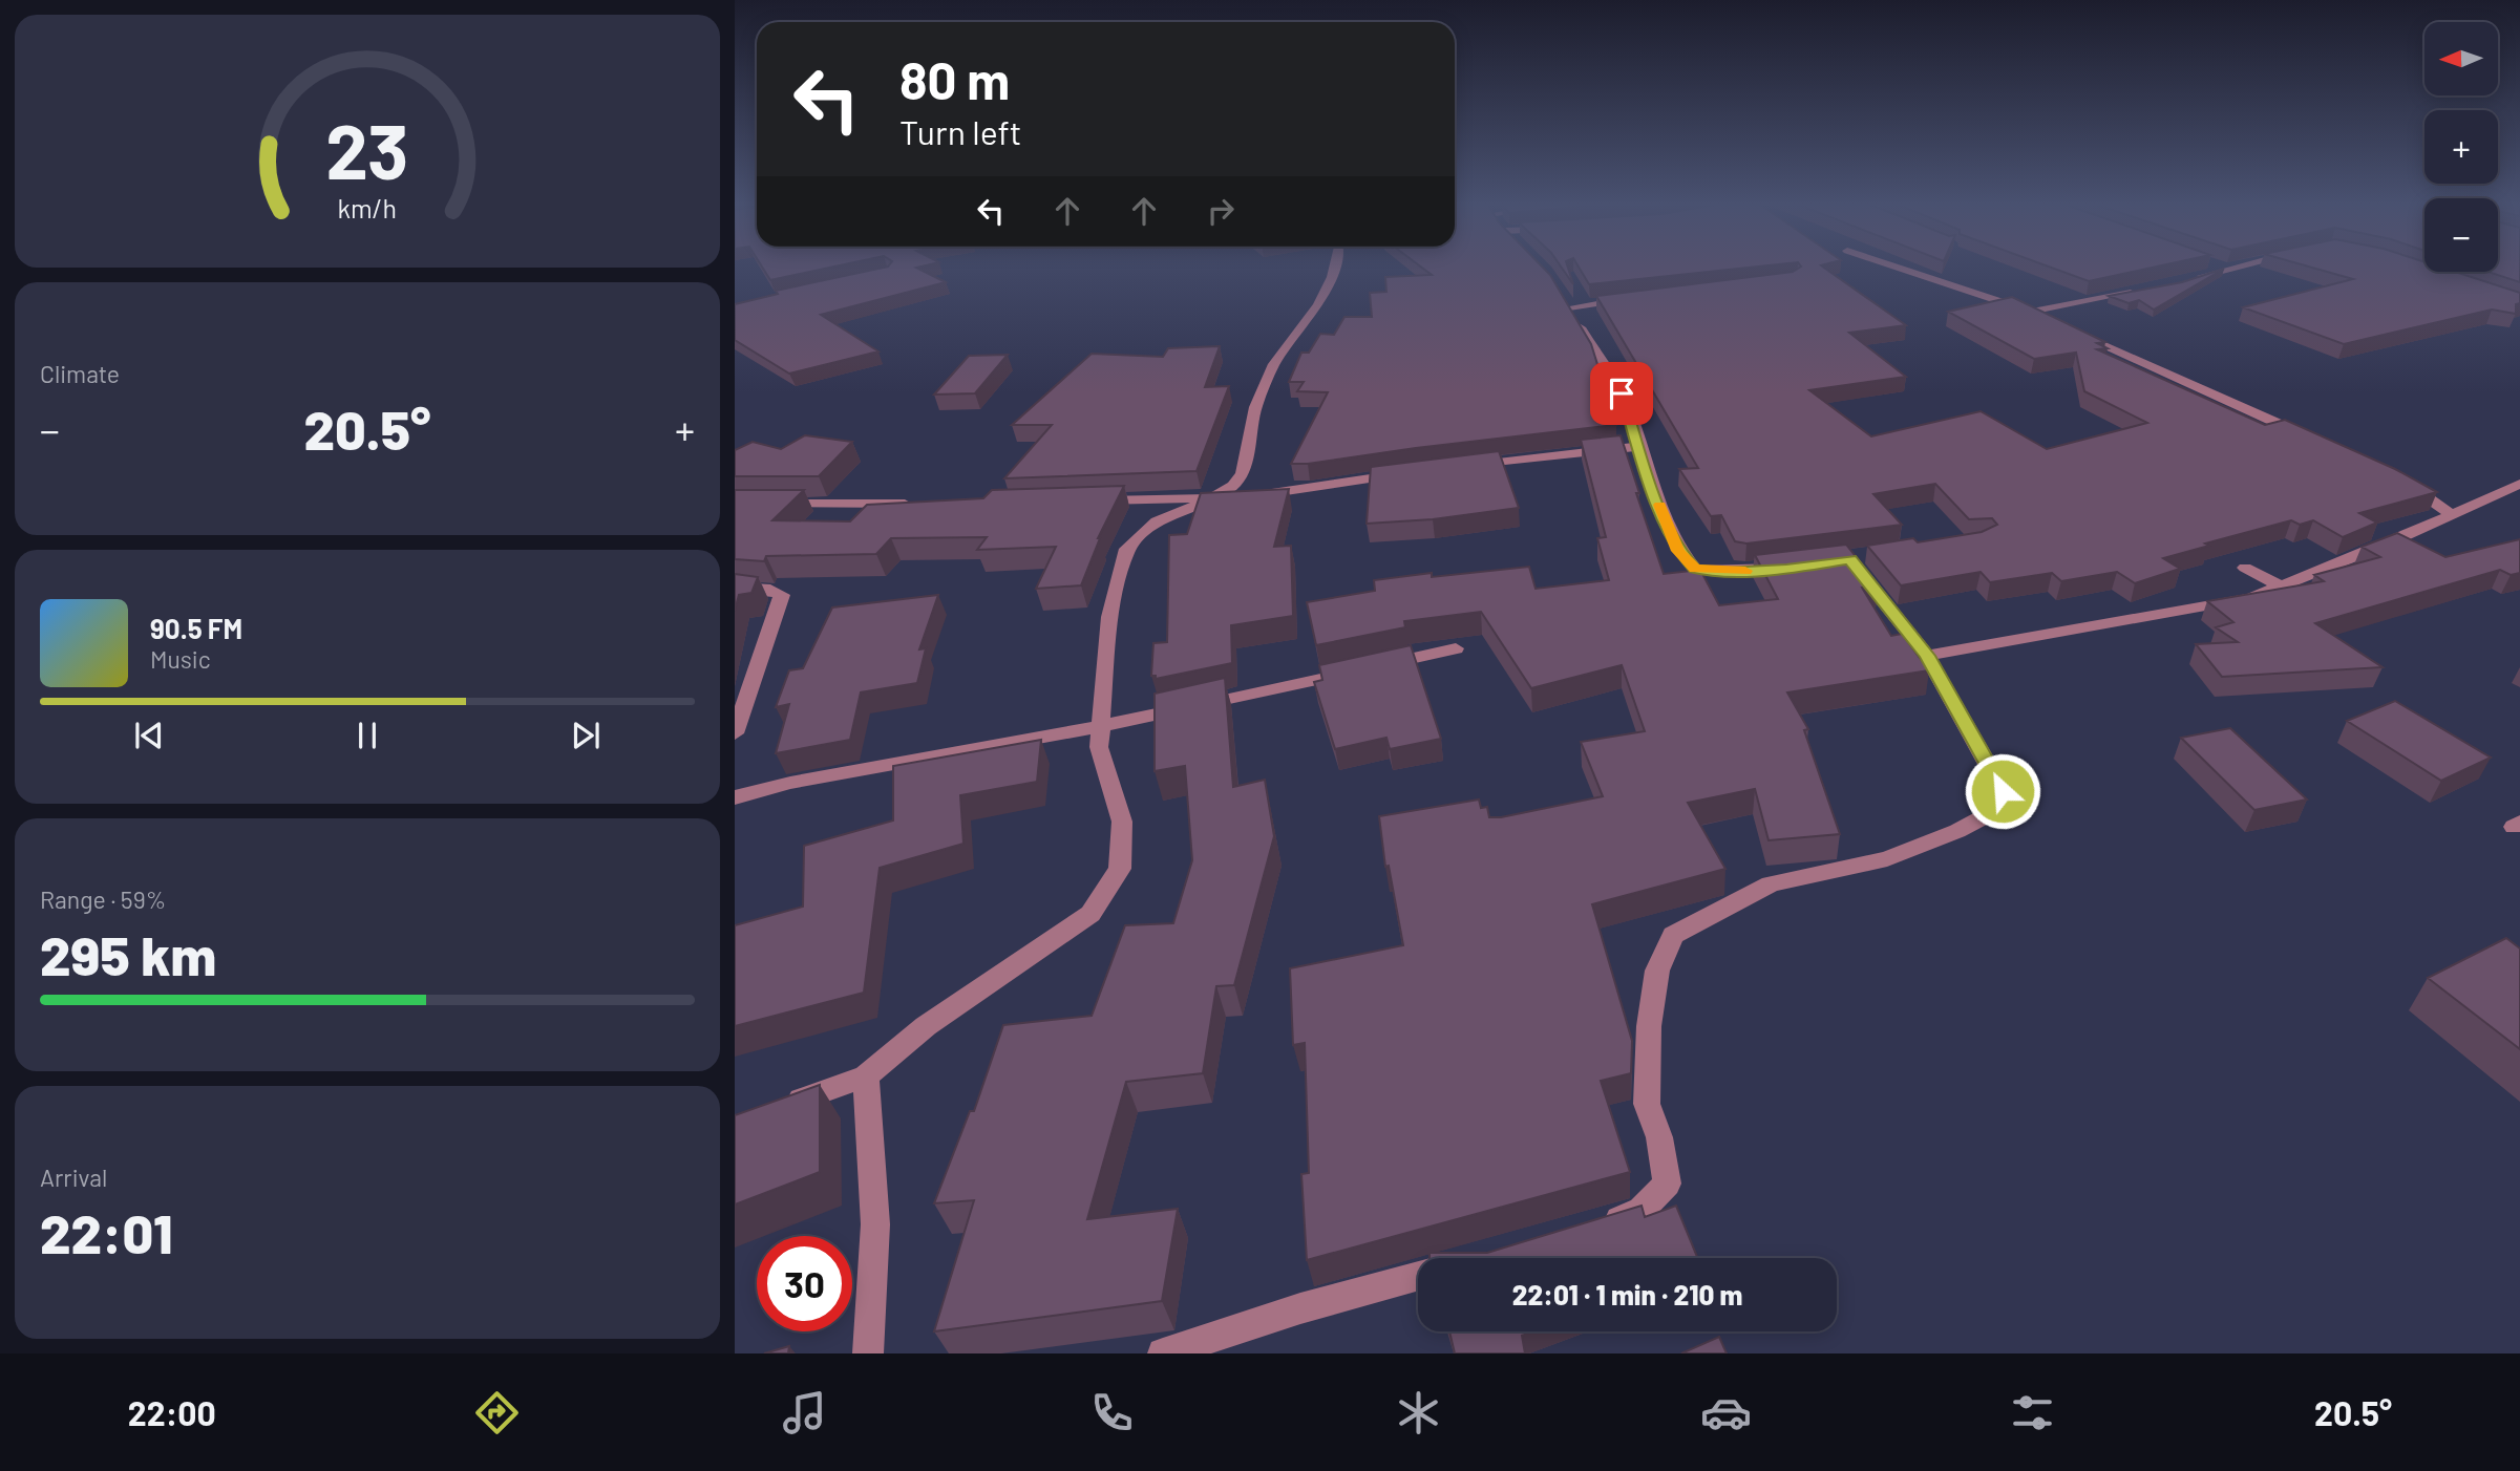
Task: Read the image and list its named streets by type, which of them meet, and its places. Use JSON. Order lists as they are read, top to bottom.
{
  "north": "left",
  "page": {
    "map_buttons": ["+", "−"],
    "turn": ["80 m", "Turn left"],
    "tile": [
      "Climate",
      ["Range · 59%", "295 km"],
      ["Arrival", "22:01"]
    ],
    "heat": ["−", "20.5°", "+"],
    "song": ["90.5 FM", "Music"],
    "limit": "30",
    "trip": "22:01 · 1 min · 210 m",
    "tabs": ["22:00", "20.5°"],
    "gauge": ["23", "km/h"]
  }
}
